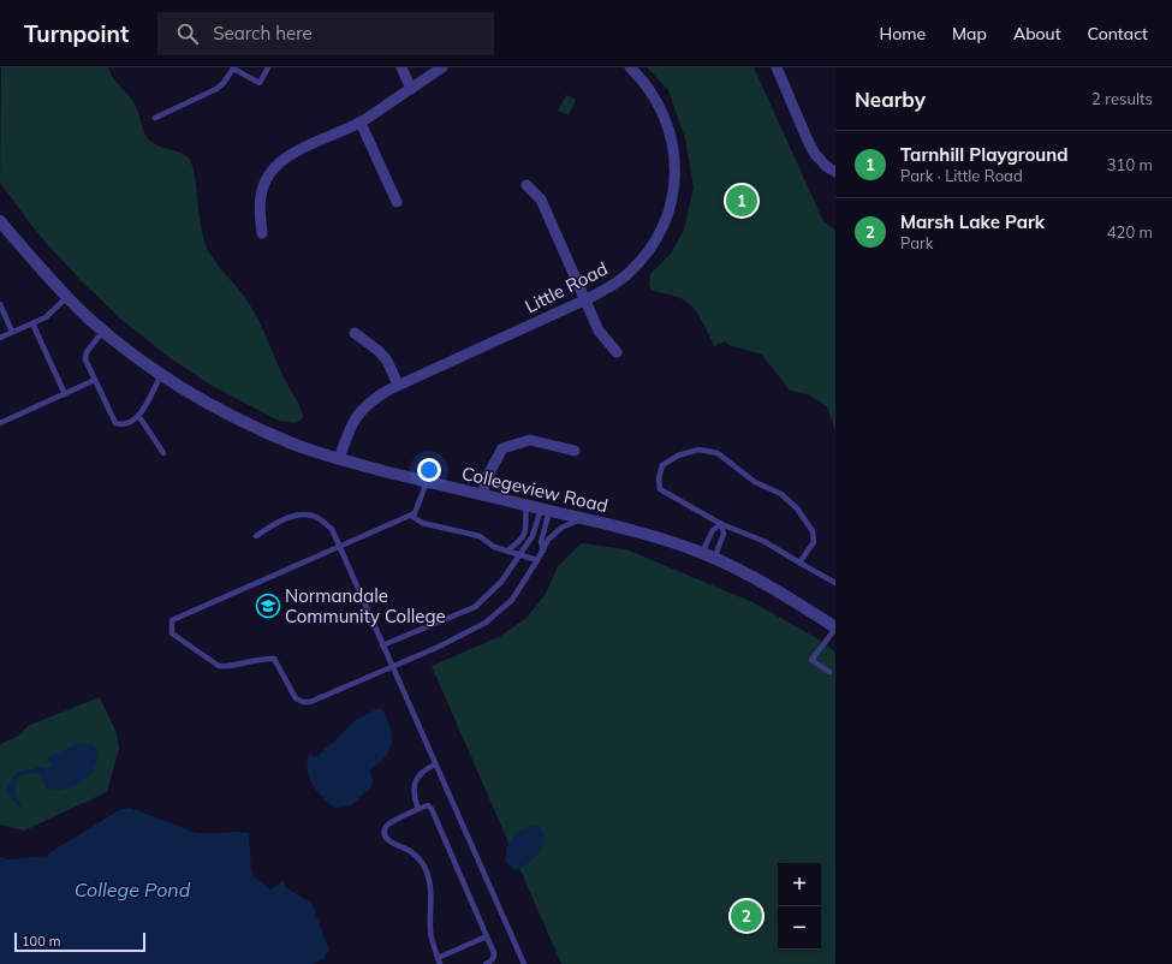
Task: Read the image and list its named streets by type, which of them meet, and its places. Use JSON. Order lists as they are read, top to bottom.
{
  "streets": {
    "street": ["Little Road", "Collegeview Road"]
  },
  "crossings": [
    ["Little Road", "Collegeview Road"]
  ],
  "water": ["College Pond"],
  "places": {
    "school or university": ["Normandale Community College"]
  },
  "scale_bar": "100 m",
  "page": {
    "header": "Turnpoint",
    "search": "Search here",
    "nav": [
      "Home",
      "Map",
      "About",
      "Contact"
    ],
    "heading": ["Nearby", "2 results"],
    "list": [
      {
        "mark": "1",
        "name": "Tarnhill Playground",
        "note": "Park · Little Road",
        "value": "310 m"
      },
      {
        "mark": "2",
        "name": "Marsh Lake Park",
        "note": "Park",
        "value": "420 m"
      }
    ],
    "pins": ["1", "2"],
    "map_buttons": ["+", "−"],
    "scale": "100 m"
  }
}
